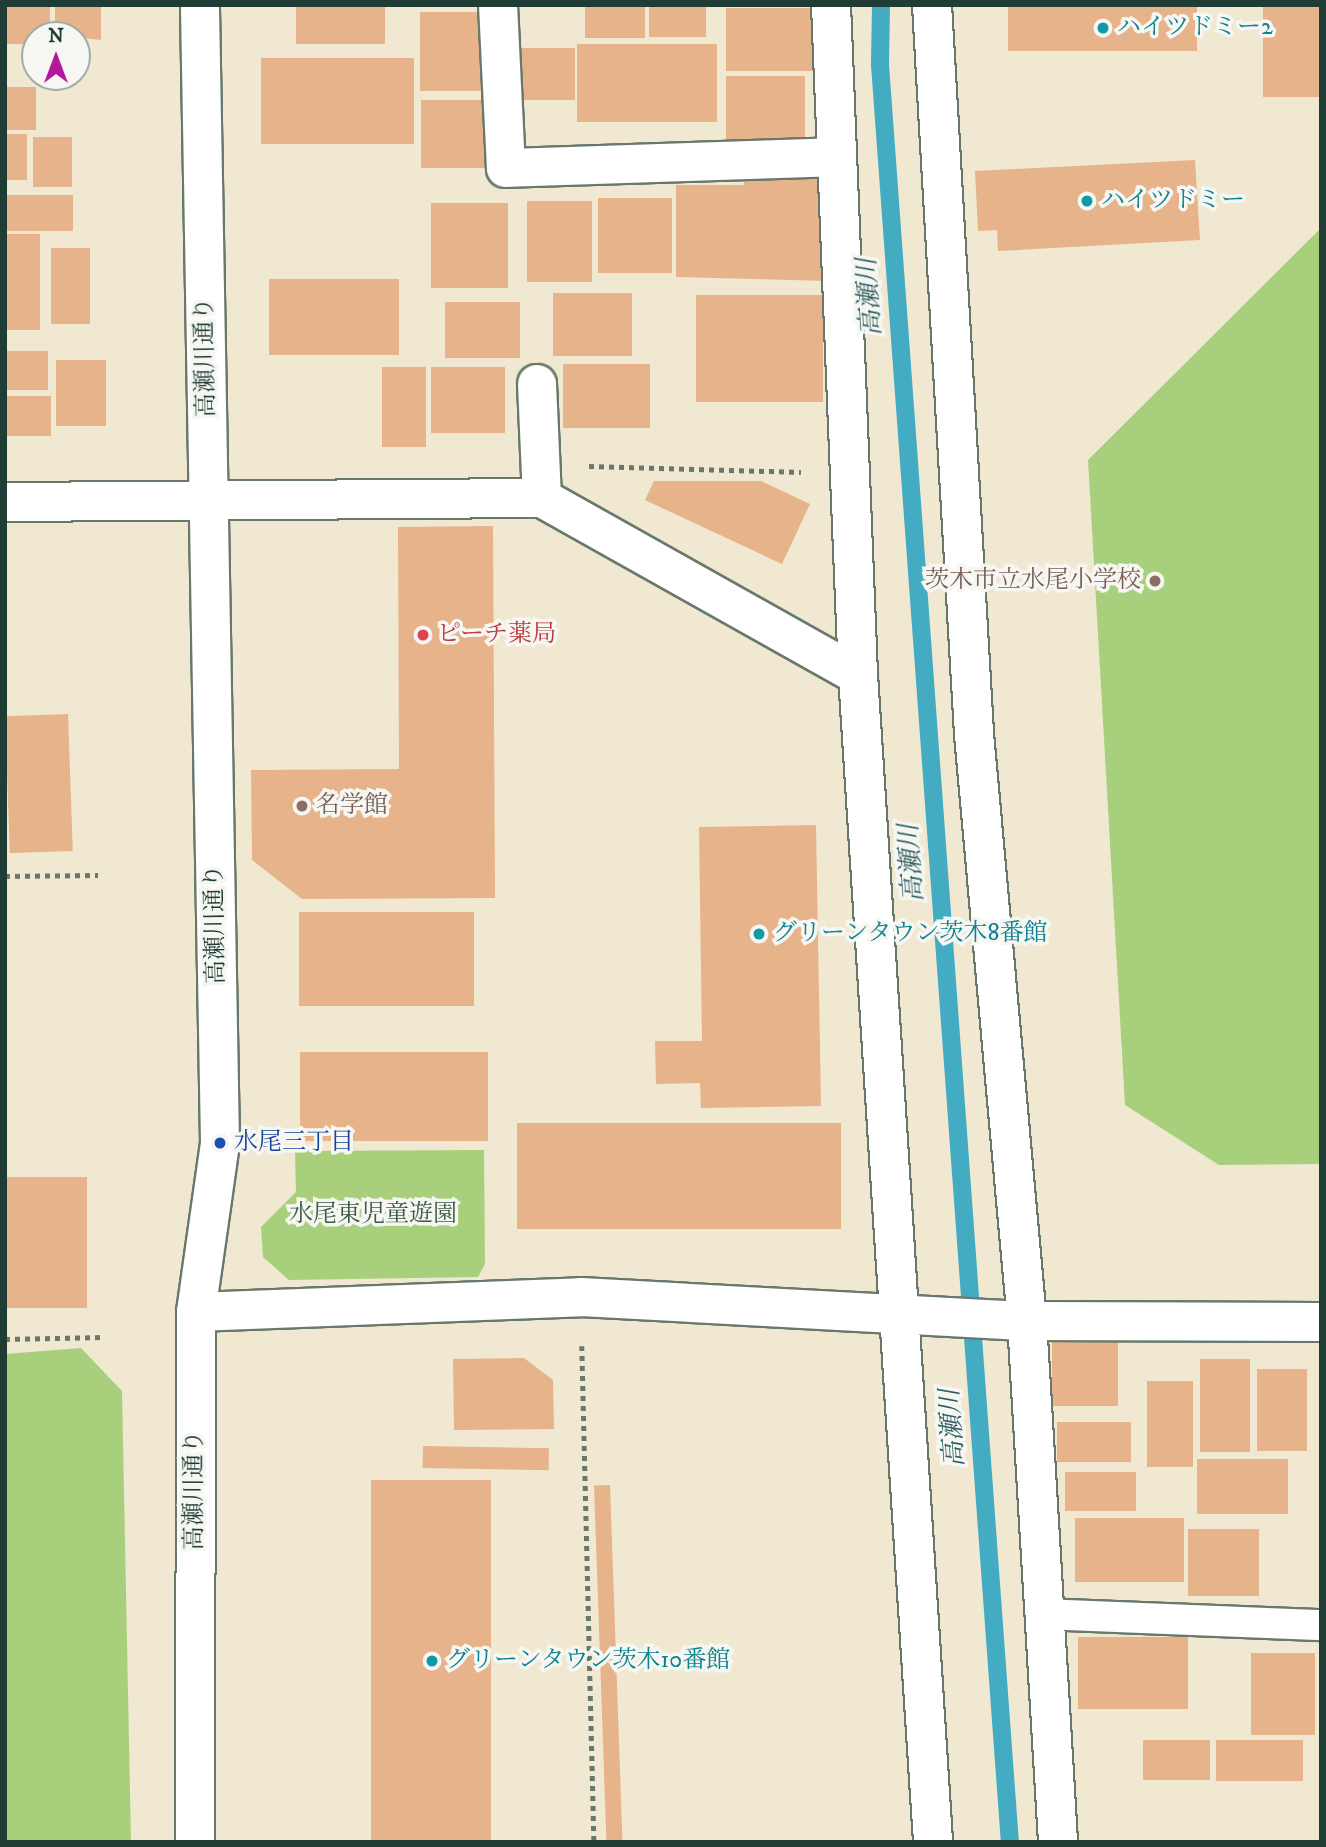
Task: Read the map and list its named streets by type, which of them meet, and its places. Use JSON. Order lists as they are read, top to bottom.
{
  "streets": {
    "street": ["高瀬川通り"]
  },
  "water": ["高瀬川"],
  "parks": ["水尾東児童遊園"],
  "places": [
    "ハイツドミー2",
    "ハイツドミー",
    "茨木市立水尾小学校",
    "ピーチ薬局",
    "名学館",
    "グリーンタウン茨木8番館",
    "水尾三丁目",
    "グリーンタウン茨木10番館"
  ],
  "north": "top"
}
